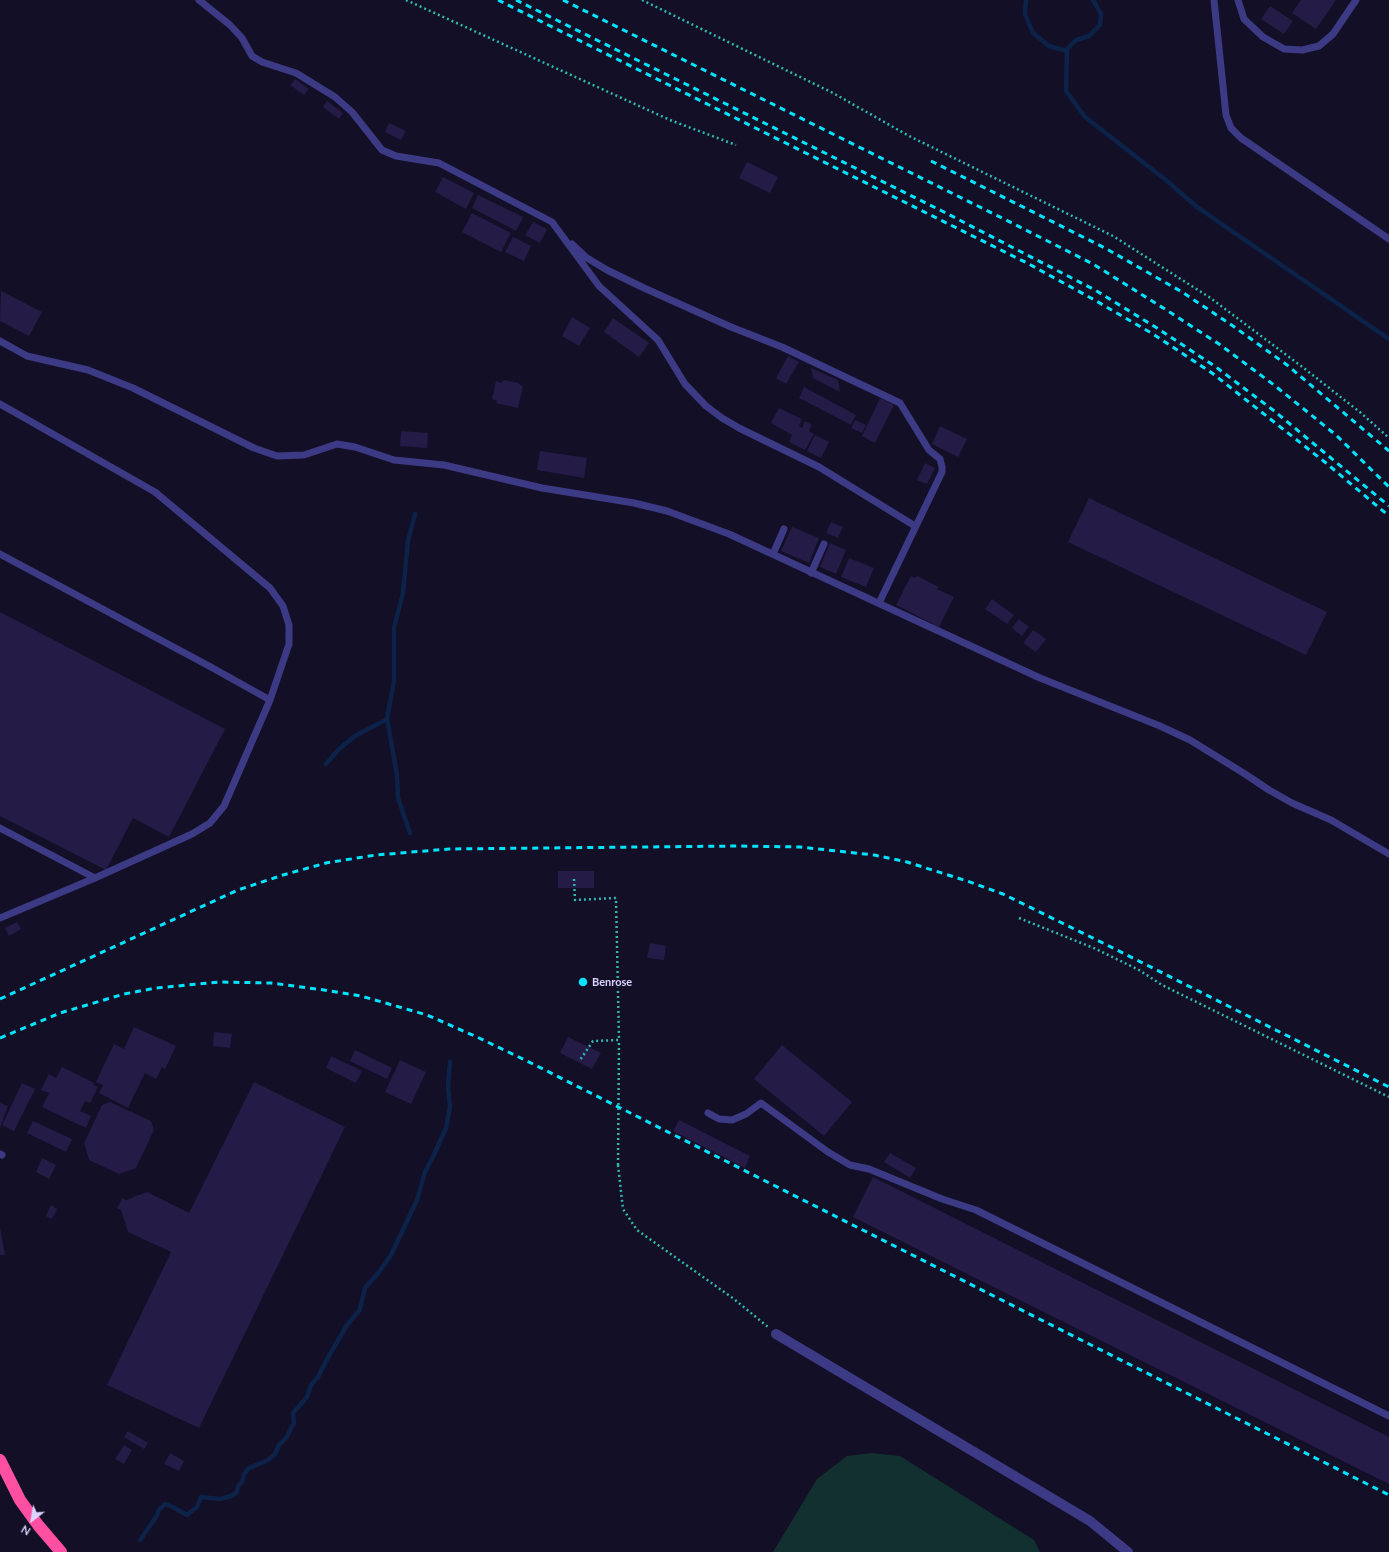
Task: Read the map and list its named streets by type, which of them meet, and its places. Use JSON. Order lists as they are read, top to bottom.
{
  "places": ["Benrose"],
  "north": "bottom left"
}
